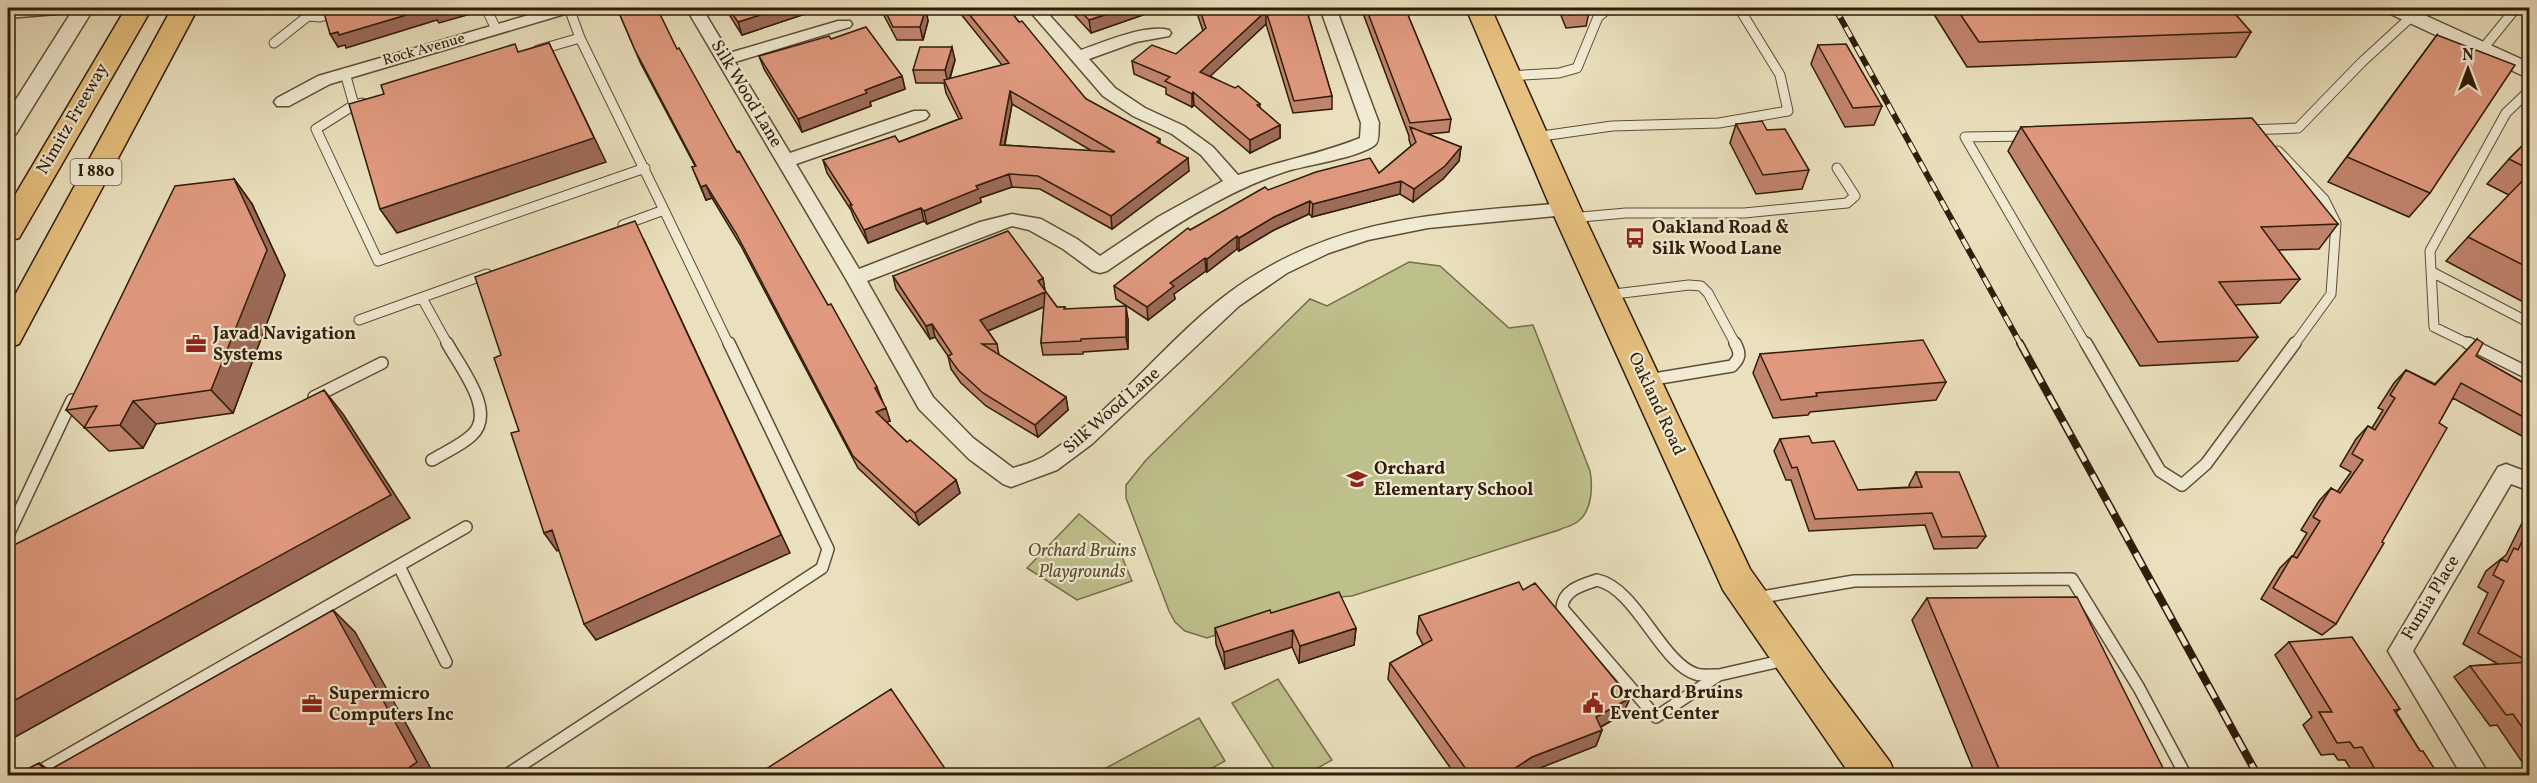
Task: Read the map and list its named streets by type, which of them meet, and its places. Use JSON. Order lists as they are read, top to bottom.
{
  "streets": {
    "main road": ["Nimitz Freeway", "I 880", "Oakland Road"],
    "street": ["Rock Avenue", "Silk Wood Lane", "Fumia Place"]
  },
  "crossings": [
    ["Silk Wood Lane", "Oakland Road"]
  ],
  "parks": ["Orchard Bruins Playgrounds"],
  "places": {
    "bus stop": ["Oakland Road & Silk Wood Lane"],
    "office": ["Javad Navigation Systems", "Supermicro Computers Inc"],
    "school or university": ["Orchard Elementary School"],
    "public building": ["Orchard Bruins Event Center"]
  },
  "north": "top"
}
